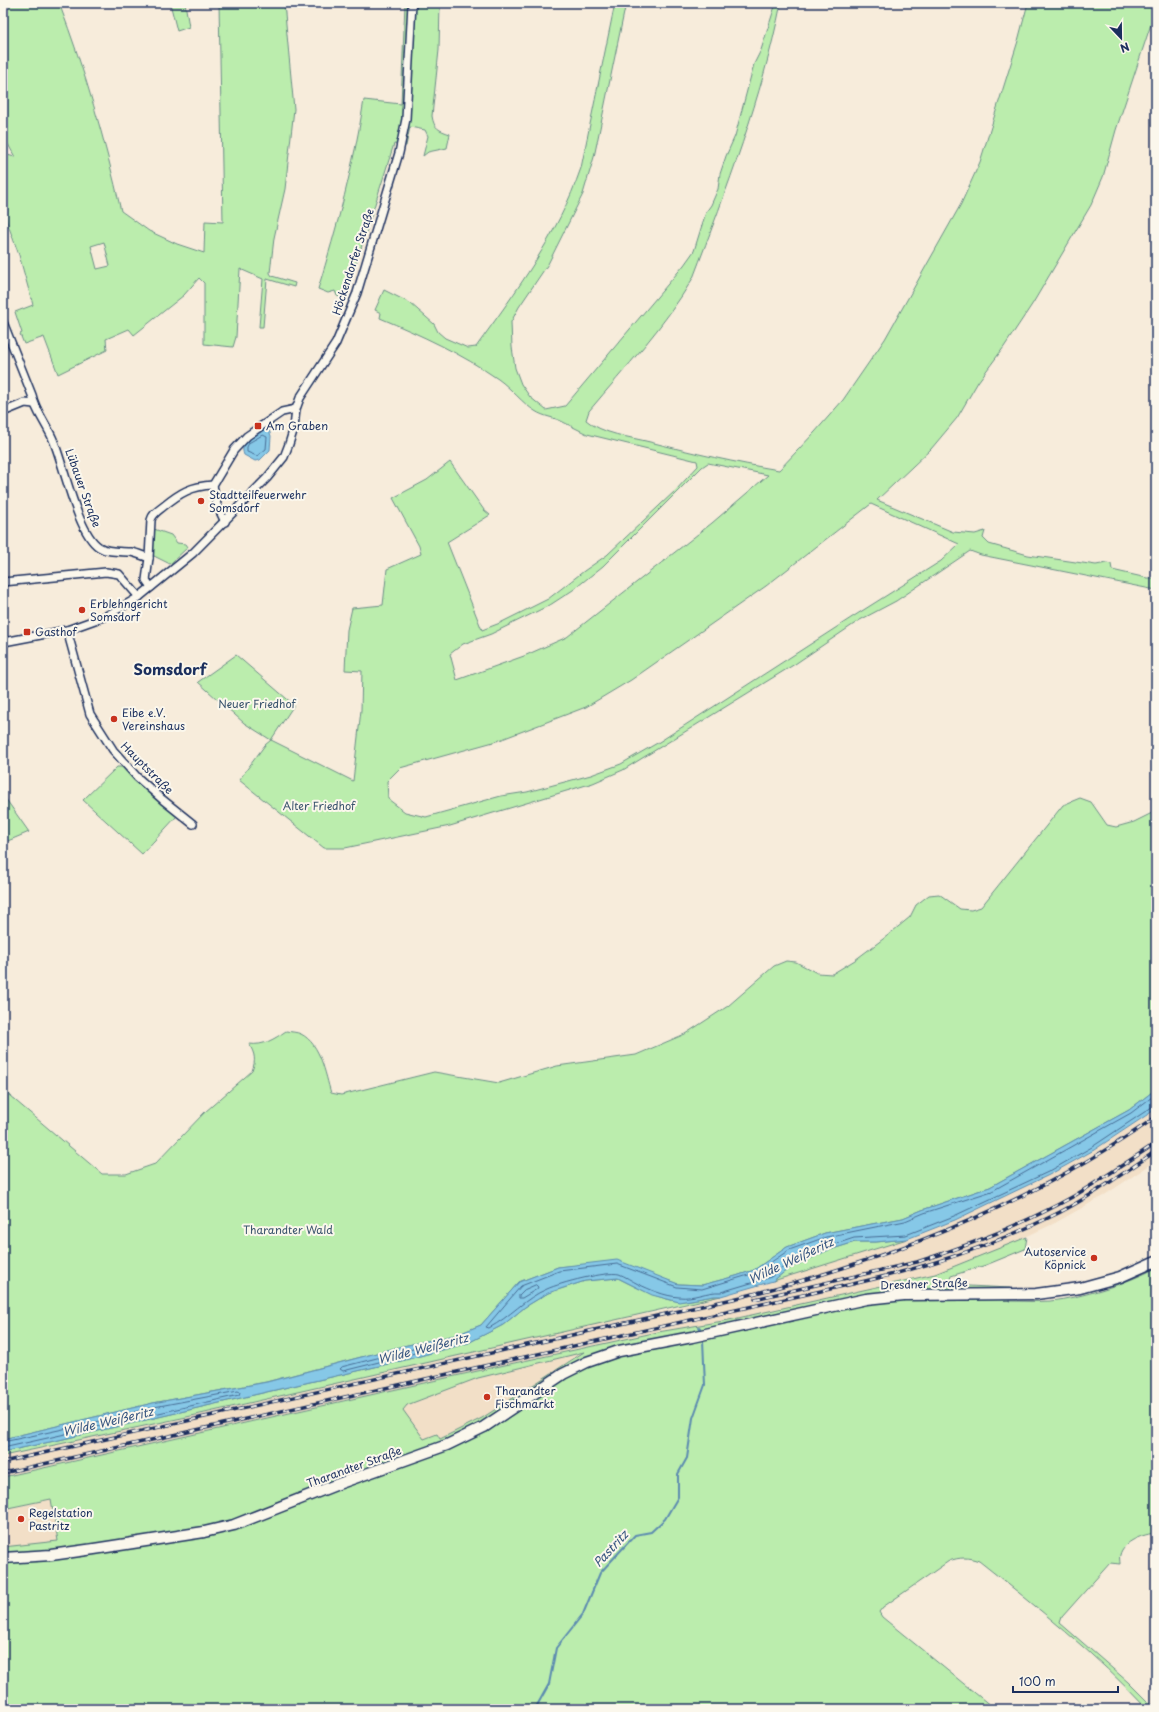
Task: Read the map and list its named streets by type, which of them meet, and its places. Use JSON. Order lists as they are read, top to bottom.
{
  "streets": {
    "main road": ["Dresdner Straße", "Tharandter Straße"],
    "street": ["Höckendorfer Straße", "Lübauer Straße", "Hauptstraße"]
  },
  "crossings": [
    ["Höckendorfer Straße", "Hauptstraße"],
    ["Dresdner Straße", "Tharandter Straße"]
  ],
  "districts": ["Somsdorf"],
  "water": ["Wilde Weißeritz", "Pastritz"],
  "parks": ["Neuer Friedhof", "Alter Friedhof", "Tharandter Wald"],
  "places": {
    "transit": ["Am Graben", "Gasthof"],
    "other": [
      "Stadtteilfeuerwehr Somsdorf",
      "Erblehngericht Somsdorf",
      "Eibe e.V. Vereinshaus",
      "Autoservice Köpnick",
      "Tharandter Fischmarkt",
      "Regelstation Pastritz"
    ]
  },
  "scale_bar": "100 m",
  "north": "bottom"
}
